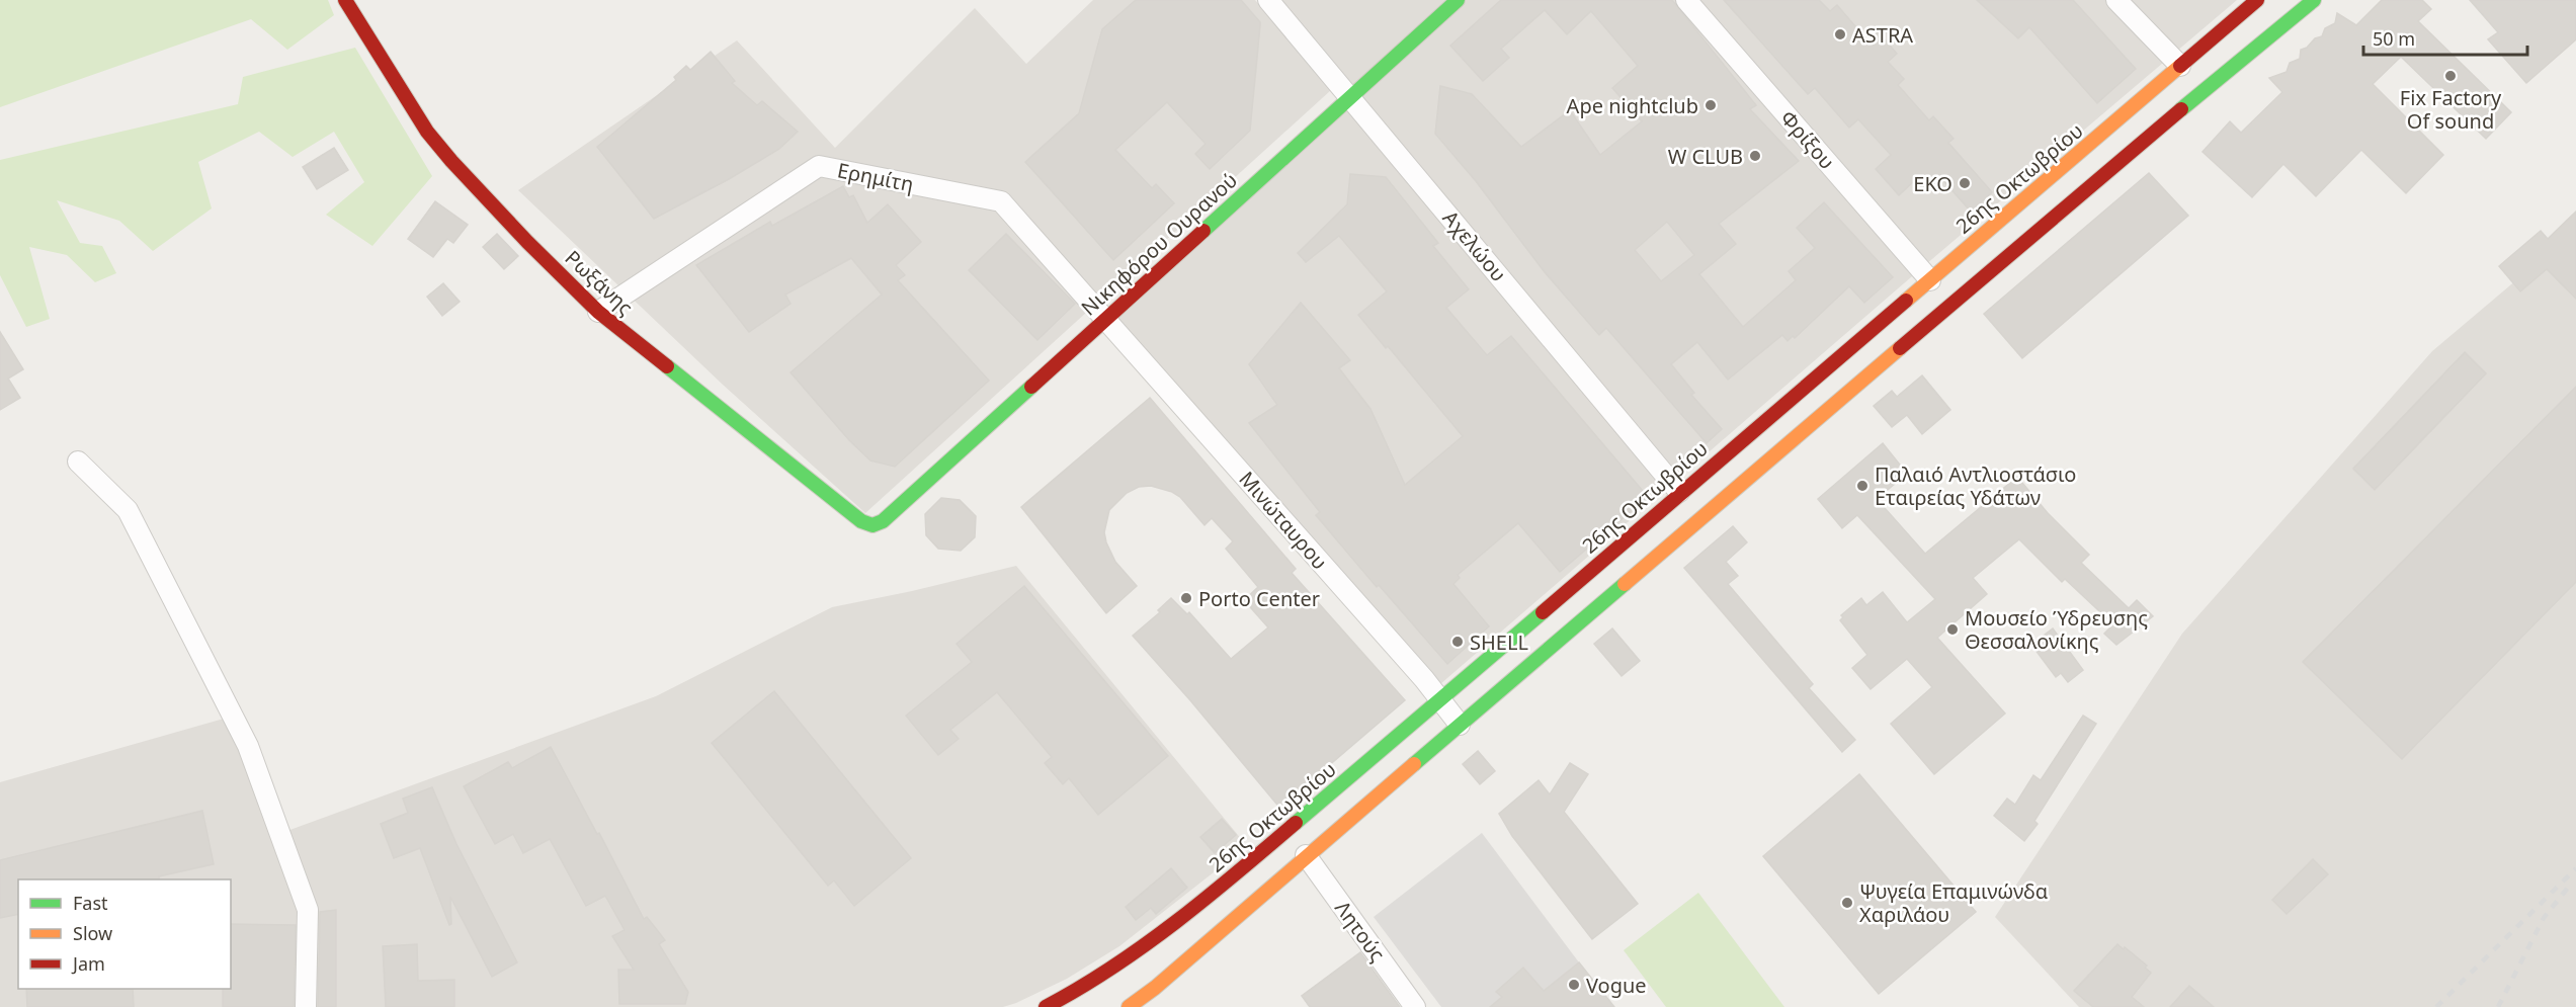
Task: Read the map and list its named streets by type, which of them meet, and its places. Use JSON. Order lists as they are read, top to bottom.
{
  "streets": {
    "main road": ["26ης Οκτωβρίου", "Νικηφόρου Ουρανού", "Ρωξάνης"],
    "street": [
      "Φρίξου",
      "Ερημίτη",
      "Αχελώου",
      "Μινώταυρου",
      "Λητούς"
    ]
  },
  "crossings": [
    ["Φρίξου", "26ης Οκτωβρίου"],
    ["Ερημίτη", "Νικηφόρου Ουρανού"],
    ["Ερημίτη", "Ρωξάνης"],
    ["Ερημίτη", "Μινώταυρου"],
    ["26ης Οκτωβρίου", "Αχελώου"],
    ["26ης Οκτωβρίου", "Μινώταυρου"],
    ["Νικηφόρου Ουρανού", "Αχελώου"],
    ["Νικηφόρου Ουρανού", "Ρωξάνης"],
    ["Νικηφόρου Ουρανού", "Μινώταυρου"]
  ],
  "places": [
    "ASTRA",
    "Fix Factory Of sound",
    "Ape nightclub",
    "W CLUB",
    "EKO",
    "Παλαιό Αντλιοστάσιο Εταιρείας Υδάτων",
    "Porto Center",
    "Μουσείο Ύδρευσης Θεσσαλονίκης",
    "SHELL",
    "Ψυγεία Επαμινώνδα Χαριλάου",
    "Vogue"
  ],
  "legend": ["Fast", "Slow", "Jam"],
  "scale_bar": "50 m"
}
